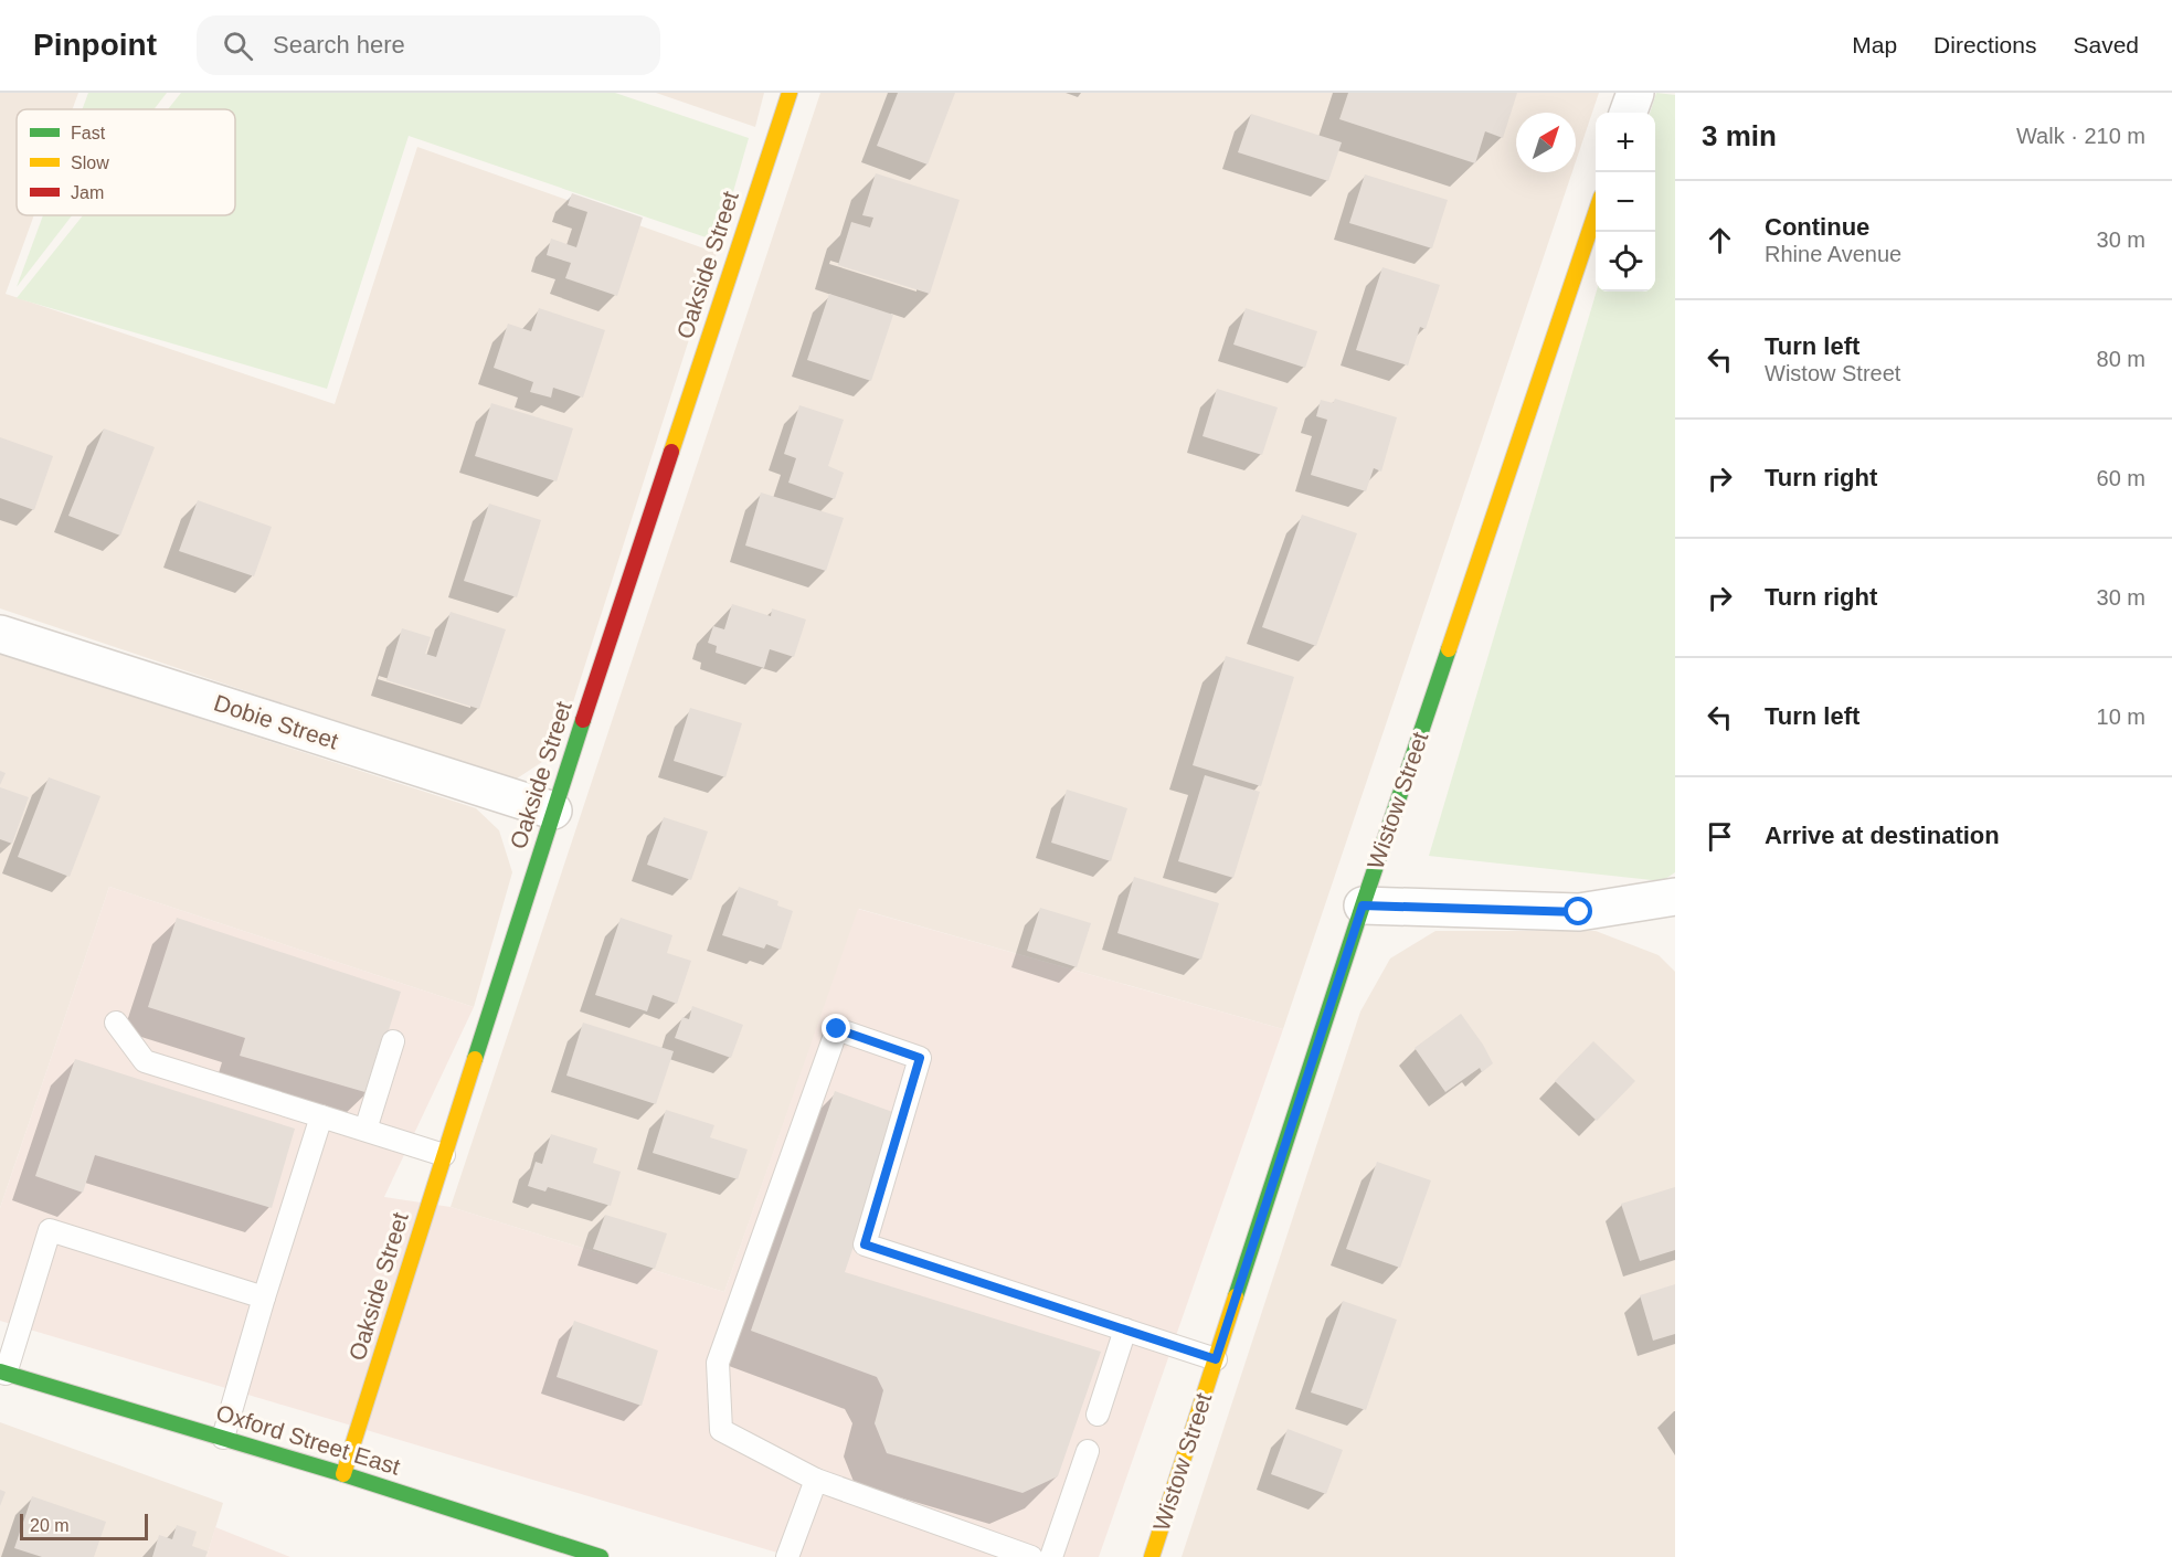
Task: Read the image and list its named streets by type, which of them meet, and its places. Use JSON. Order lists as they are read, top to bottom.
{
  "streets": {
    "street": [
      "Oakside Street",
      "Dobie Street",
      "Wistow Street",
      "Oxford Street East"
    ]
  },
  "crossings": [
    ["Oakside Street", "Dobie Street"],
    ["Oakside Street", "Oxford Street East"]
  ],
  "legend": ["Fast", "Slow", "Jam"],
  "scale_bar": "20 m",
  "north": "top right",
  "page": {
    "header": "Pinpoint",
    "search": "Search here",
    "nav": ["Map", "Directions", "Saved"],
    "heading": ["3 min", "Walk · 210 m"],
    "map_buttons": ["+", "−"],
    "list": [
      ["Continue", "Rhine Avenue", "30 m"],
      ["Turn left", "Wistow Street", "80 m"],
      ["Turn right", "60 m"],
      ["Turn right", "30 m"],
      ["Turn left", "10 m"],
      "Arrive at destination"
    ],
    "scale": "20 m"
  }
}
